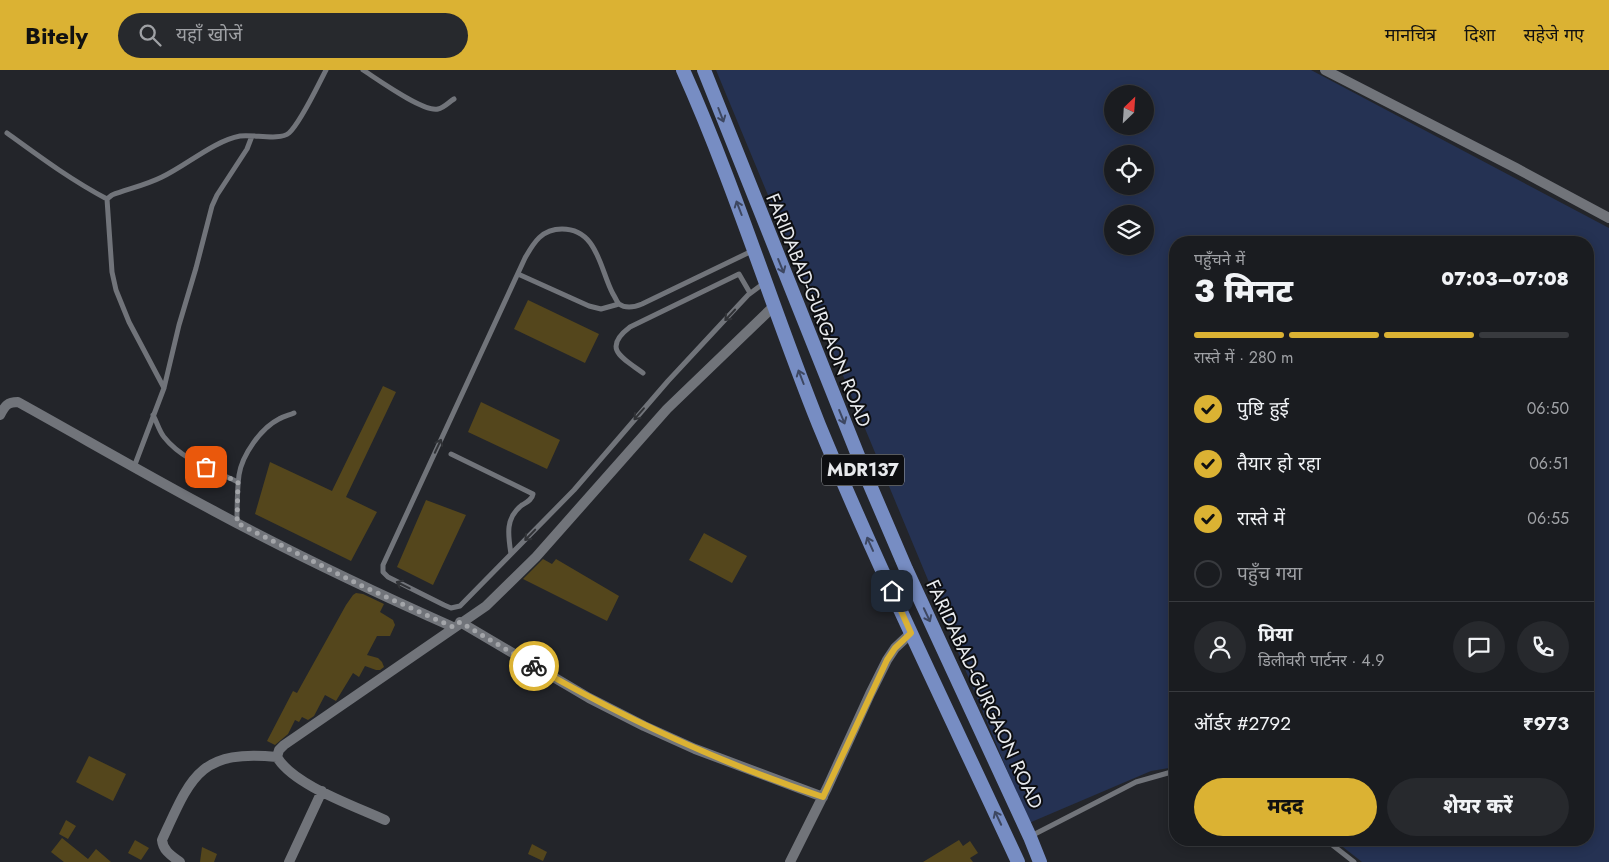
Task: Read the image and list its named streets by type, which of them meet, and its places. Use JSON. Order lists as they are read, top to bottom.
{
  "streets": {
    "main road": ["FARIDABAD-GURGAON ROAD", "MDR137"]
  },
  "north": "top right",
  "page": {
    "header": "Bitely",
    "search": "यहाँ खोजें",
    "nav": ["मानचित्र", "दिशा", "सहेजे गए"],
    "heading": ["3 मिनट", "पहुँचने में", "07:03–07:08"],
    "panel": [
      "प्रिया",
      "डिलीवरी पार्टनर · 4.9",
      "ऑर्डर #2792",
      "₹973"
    ],
    "bar": "रास्ते में · 280 m",
    "list": [
      ["पुष्टि हुई", "06:50"],
      ["तैयार हो रहा", "06:51"],
      ["रास्ते में", "06:55"],
      "पहुँच गया"
    ],
    "buttons": ["मदद", "शेयर करें"]
  }
}
